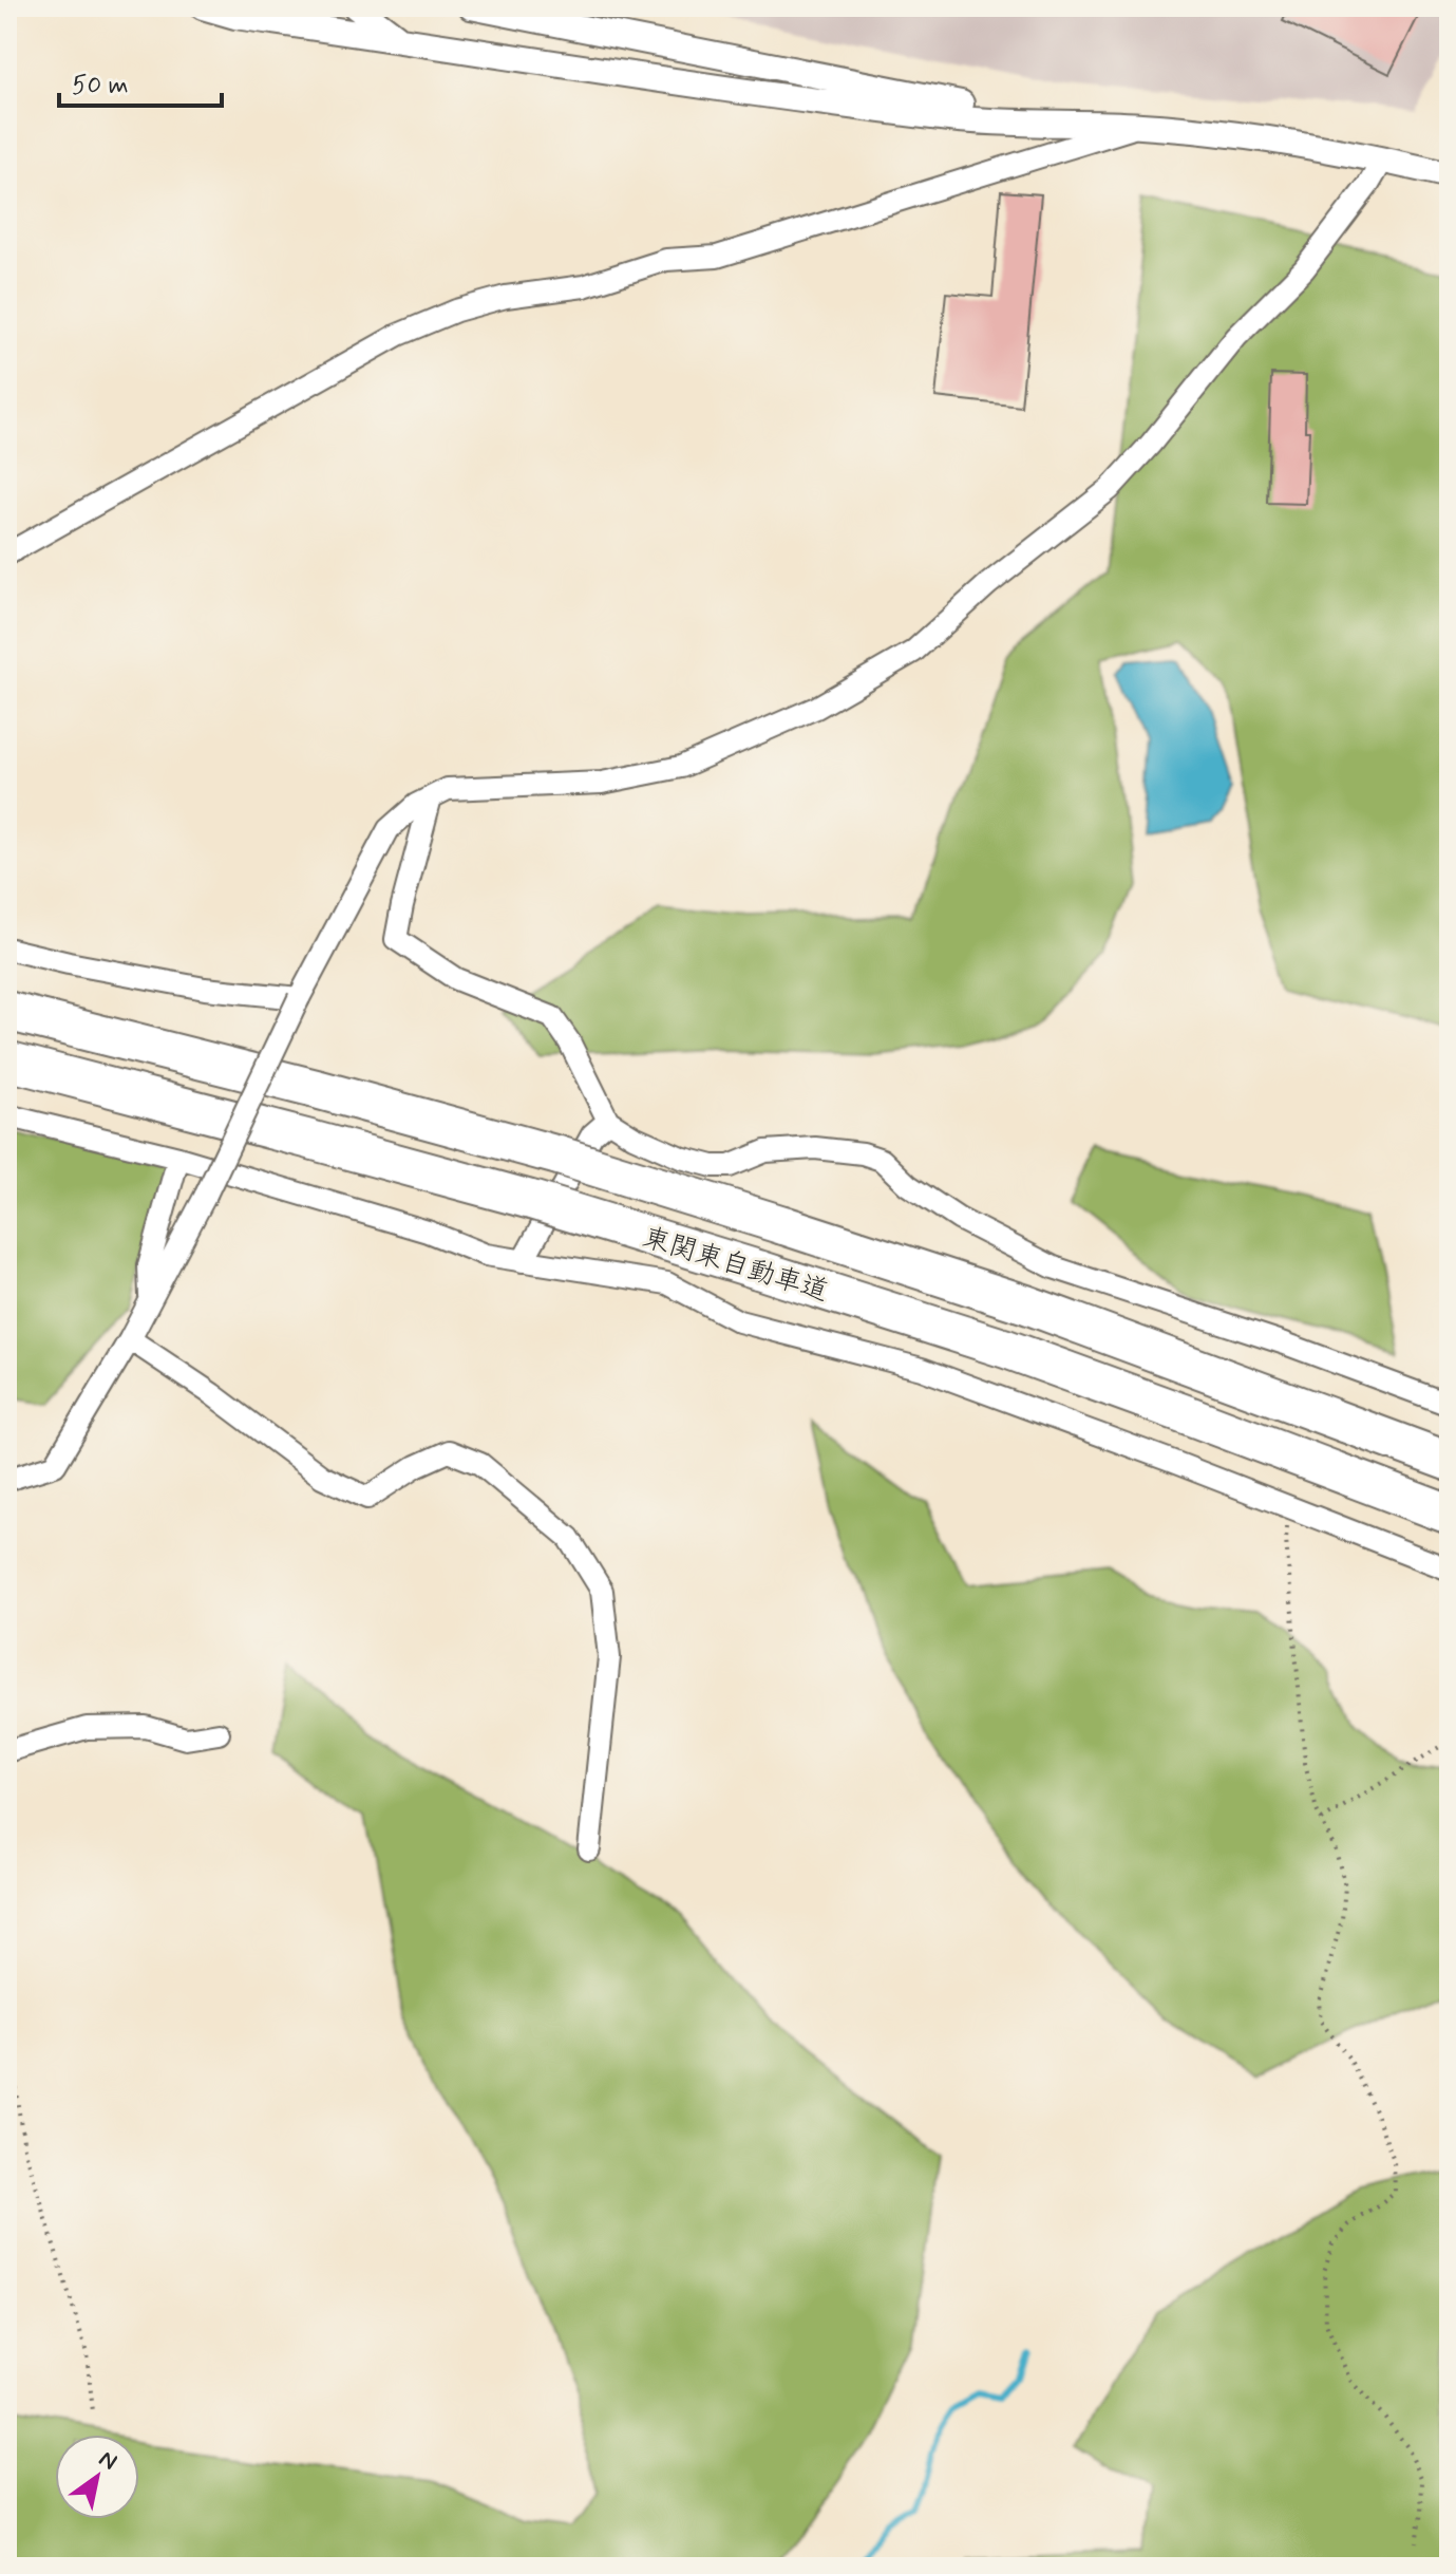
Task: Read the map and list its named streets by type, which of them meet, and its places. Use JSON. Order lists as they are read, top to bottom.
{
  "streets": {
    "highway": ["東関東自動車道"]
  },
  "scale_bar": "50 m",
  "north": "top right"
}
